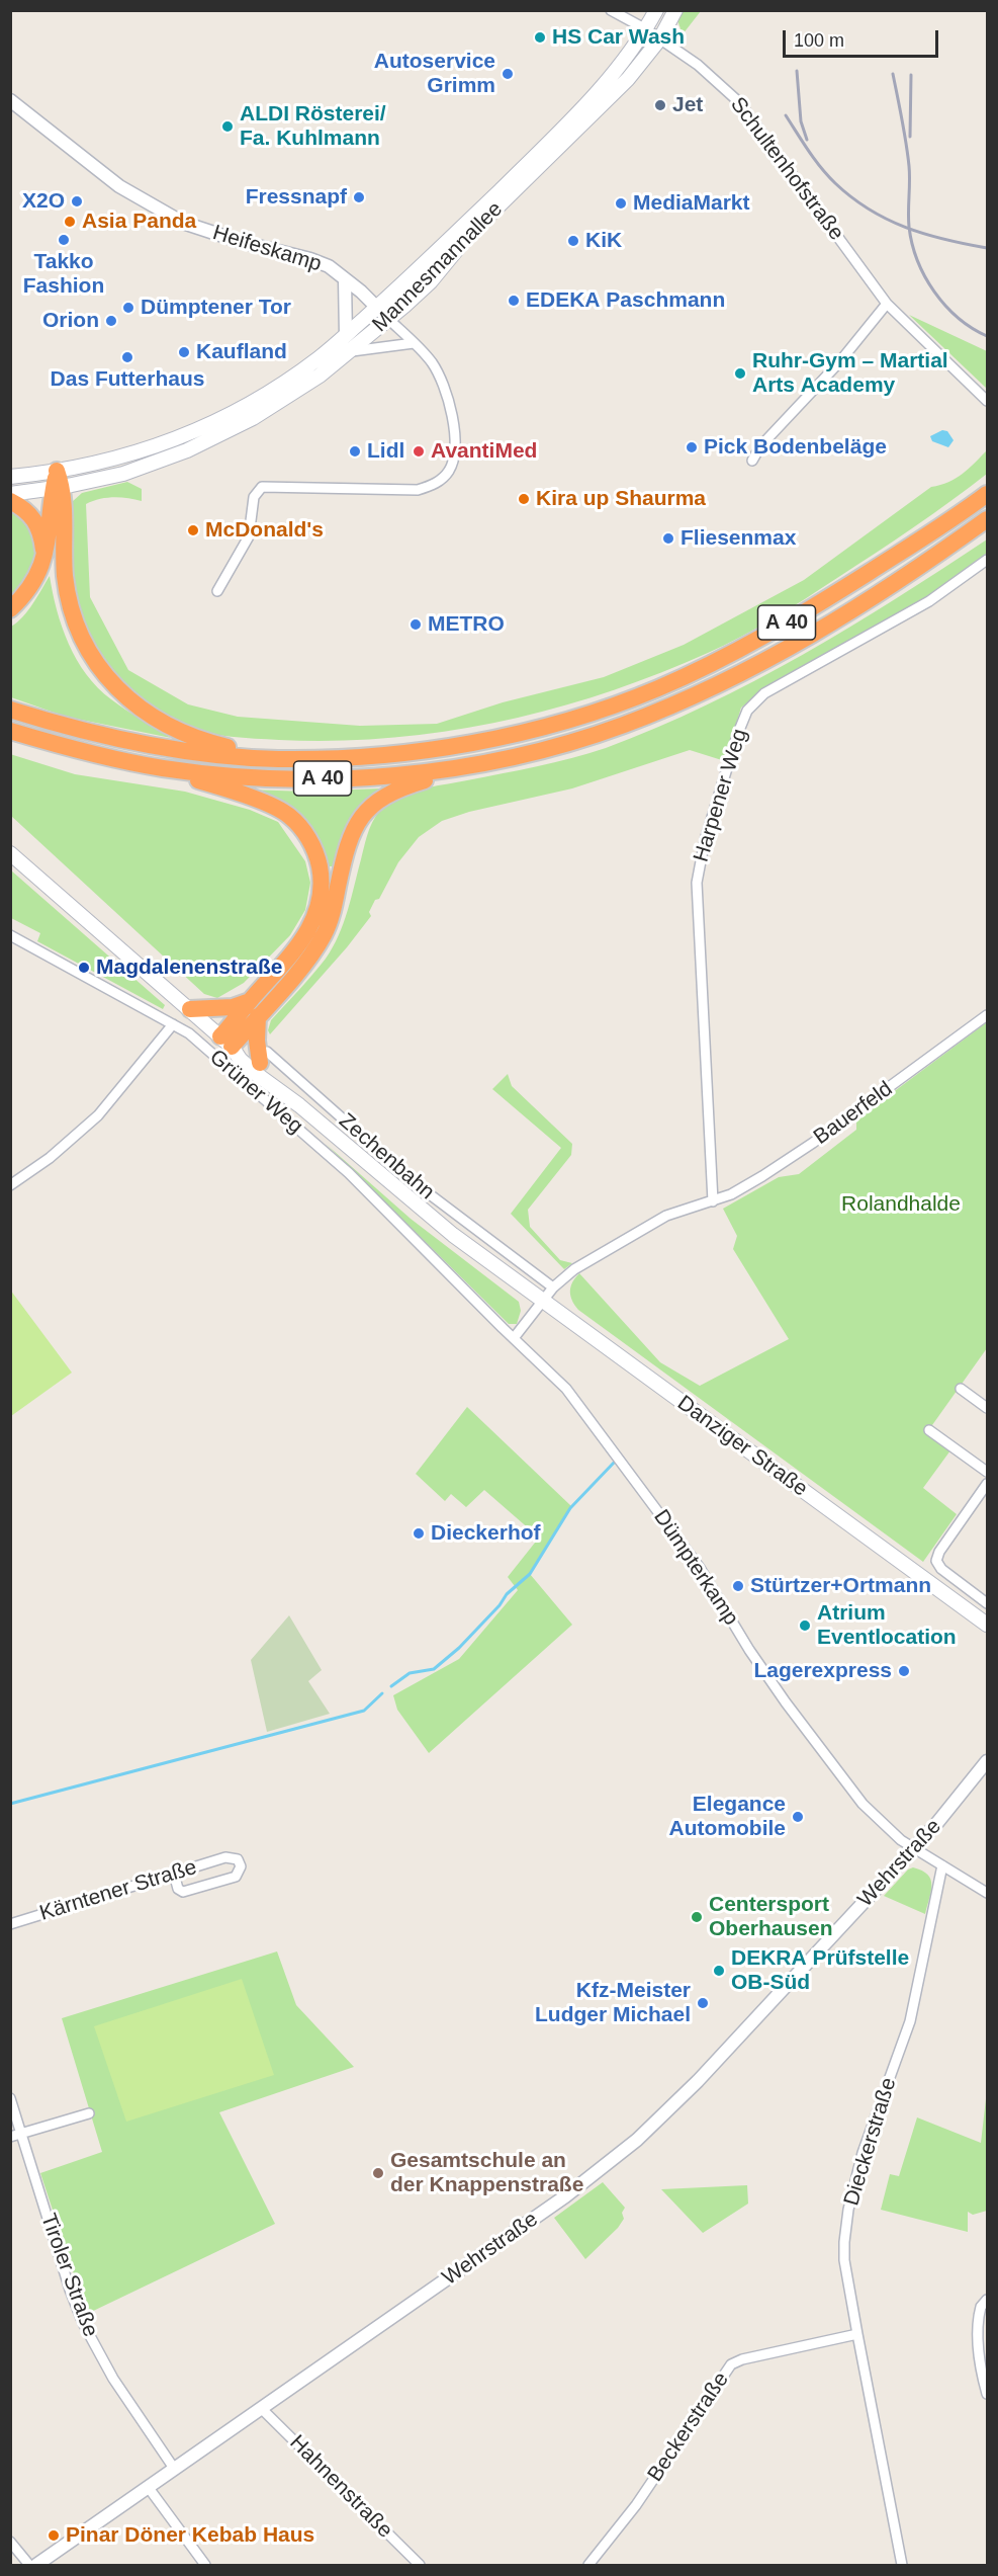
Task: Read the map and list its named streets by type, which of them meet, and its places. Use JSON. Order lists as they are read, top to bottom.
{
  "streets": {
    "highway": ["A 40"],
    "main road": ["Mannesmannallee", "Zechenbahn", "Danziger Straße"],
    "street": [
      "Schultenhofstraße",
      "Heifeskamp",
      "Harpener Weg",
      "Grüner Weg",
      "Bauerfeld",
      "Dümpterkamp",
      "Wehrstraße",
      "Kärntener Straße",
      "Dieckerstraße",
      "Tiroler Straße",
      "Beckerstraße",
      "Hahnenstraße"
    ]
  },
  "crossings": [
    ["Schultenhofstraße", "Mannesmannallee"],
    ["Heifeskamp", "Mannesmannallee"],
    ["Harpener Weg", "Bauerfeld"],
    ["Grüner Weg", "Dümpterkamp"],
    ["Bauerfeld", "Zechenbahn"],
    ["Bauerfeld", "Danziger Straße"],
    ["Bauerfeld", "Dümpterkamp"],
    ["Zechenbahn", "Danziger Straße"],
    ["Dümpterkamp", "Wehrstraße"],
    ["Dümpterkamp", "Dieckerstraße"],
    ["Wehrstraße", "Tiroler Straße"],
    ["Wehrstraße", "Hahnenstraße"],
    ["Dieckerstraße", "Beckerstraße"]
  ],
  "parks": ["Rolandhalde"],
  "places": [
    "HS Car Wash",
    "Autoservice Grimm",
    "Jet",
    "ALDI Rösterei/ Fa. Kuhlmann",
    "Fressnapf",
    "X2O",
    "MediaMarkt",
    "Asia Panda",
    "Takko Fashion",
    "KiK",
    "EDEKA Paschmann",
    "Dümptener Tor",
    "Orion",
    "Kaufland",
    "Das Futterhaus",
    "Ruhr-Gym – Martial Arts Academy",
    "Pick Bodenbeläge",
    "Lidl",
    "AvantiMed",
    "Kira up Shaurma",
    "McDonald's",
    "Fliesenmax",
    "METRO",
    "Magdalenenstraße",
    "Dieckerhof",
    "Stürtzer+Ortmann",
    "Atrium Eventlocation",
    "Lagerexpress",
    "Elegance Automobile",
    "Centersport Oberhausen",
    "DEKRA Prüfstelle OB-Süd",
    "Kfz-Meister Ludger Michael",
    "Gesamtschule an der Knappenstraße",
    "Pinar Döner Kebab Haus"
  ],
  "scale_bar": "100 m"
}
